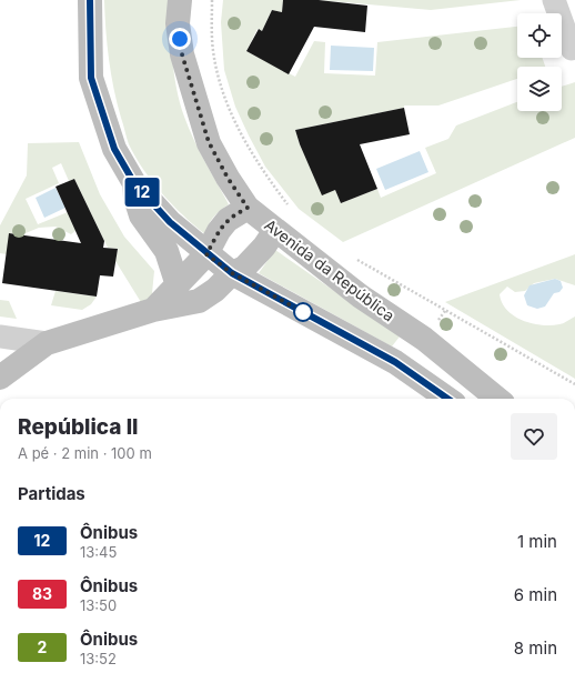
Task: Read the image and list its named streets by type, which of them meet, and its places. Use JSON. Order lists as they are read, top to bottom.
{
  "streets": {
    "main road": ["Avenida da República"]
  },
  "lines": ["bus line 12"],
  "page": {
    "on_map": "12",
    "heading": [
      ["República II", "A pé · 2 min · 100 m"],
      "Partidas"
    ],
    "list": [
      {
        "mark": "12",
        "name": "Ônibus",
        "note": "13:45",
        "value": "1 min"
      },
      {
        "mark": "83",
        "name": "Ônibus",
        "note": "13:50",
        "value": "6 min"
      },
      {
        "mark": "2",
        "name": "Ônibus",
        "note": "13:52",
        "value": "8 min"
      }
    ]
  }
}
